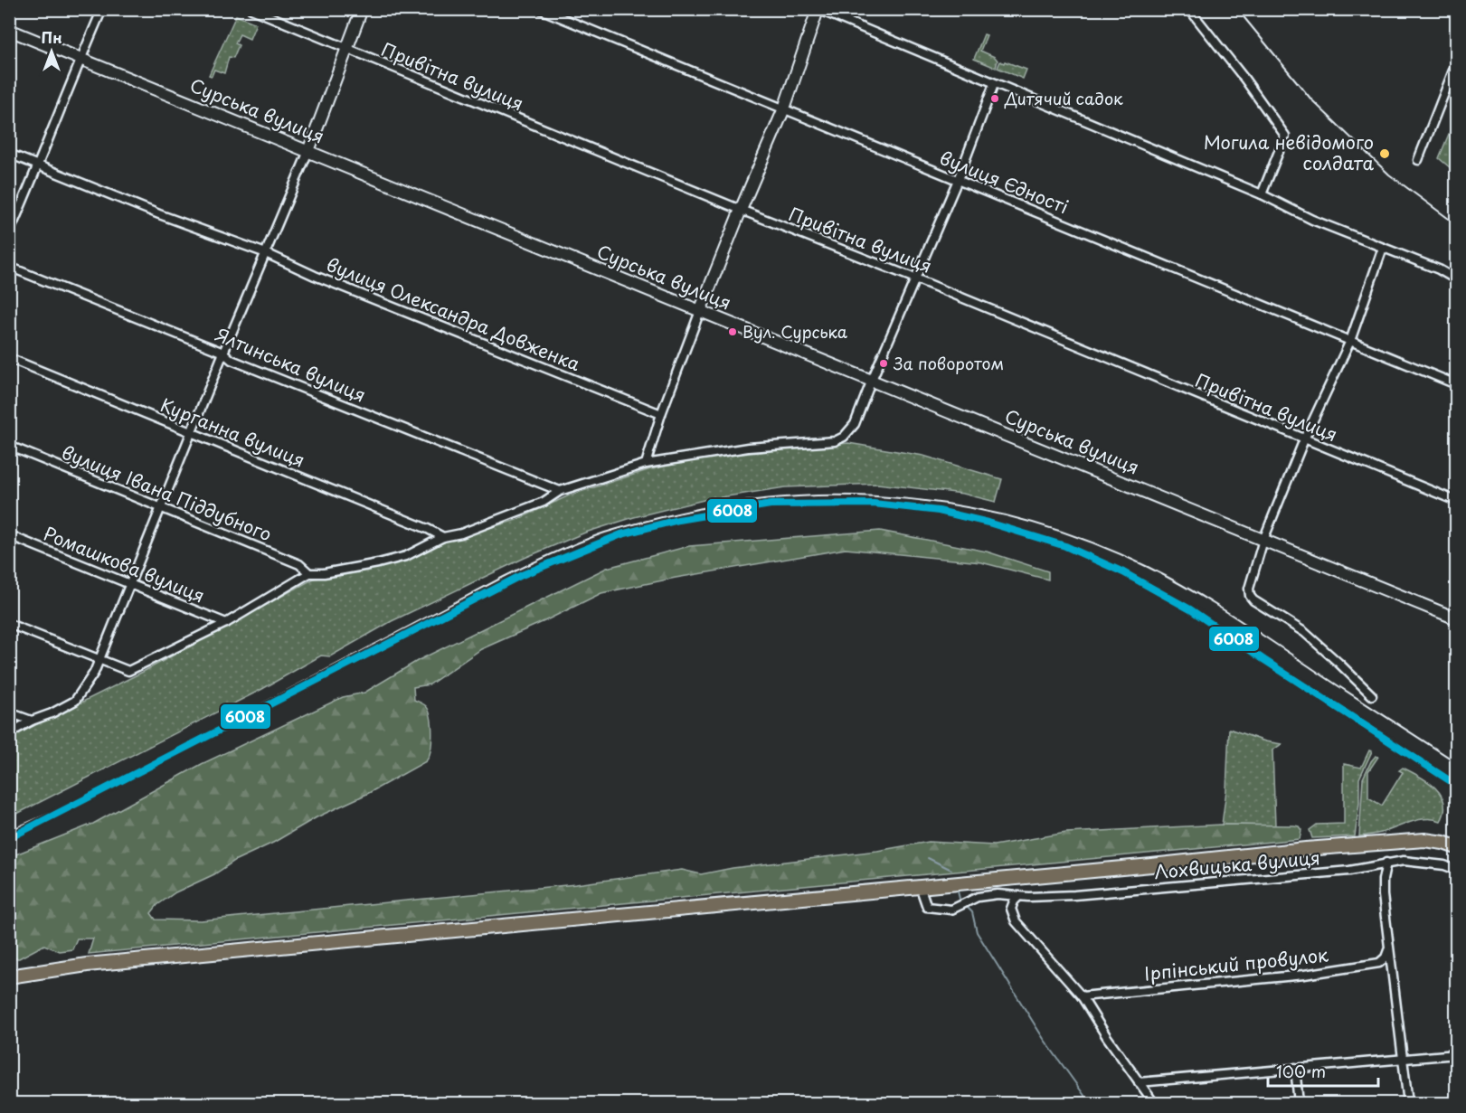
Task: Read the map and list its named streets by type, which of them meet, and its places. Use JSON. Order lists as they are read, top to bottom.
{
  "streets": {
    "street": [
      "Привітна вулиця",
      "Сурська вулиця",
      "вулиця Єдності",
      "вулиця Олександра Довженка",
      "Ялтинська вулиця",
      "Курганна вулиця",
      "вулиця Івана Піддубного",
      "Ромашкова вулиця",
      "Лохвицька вулиця",
      "Ірпінський провулок"
    ]
  },
  "places": [
    "Дитячий садок",
    "Могила невідомого солдата",
    "Вул. Сурська",
    "За поворотом"
  ],
  "lines": ["transit line 6008"],
  "scale_bar": "100 m",
  "north": "top"
}
